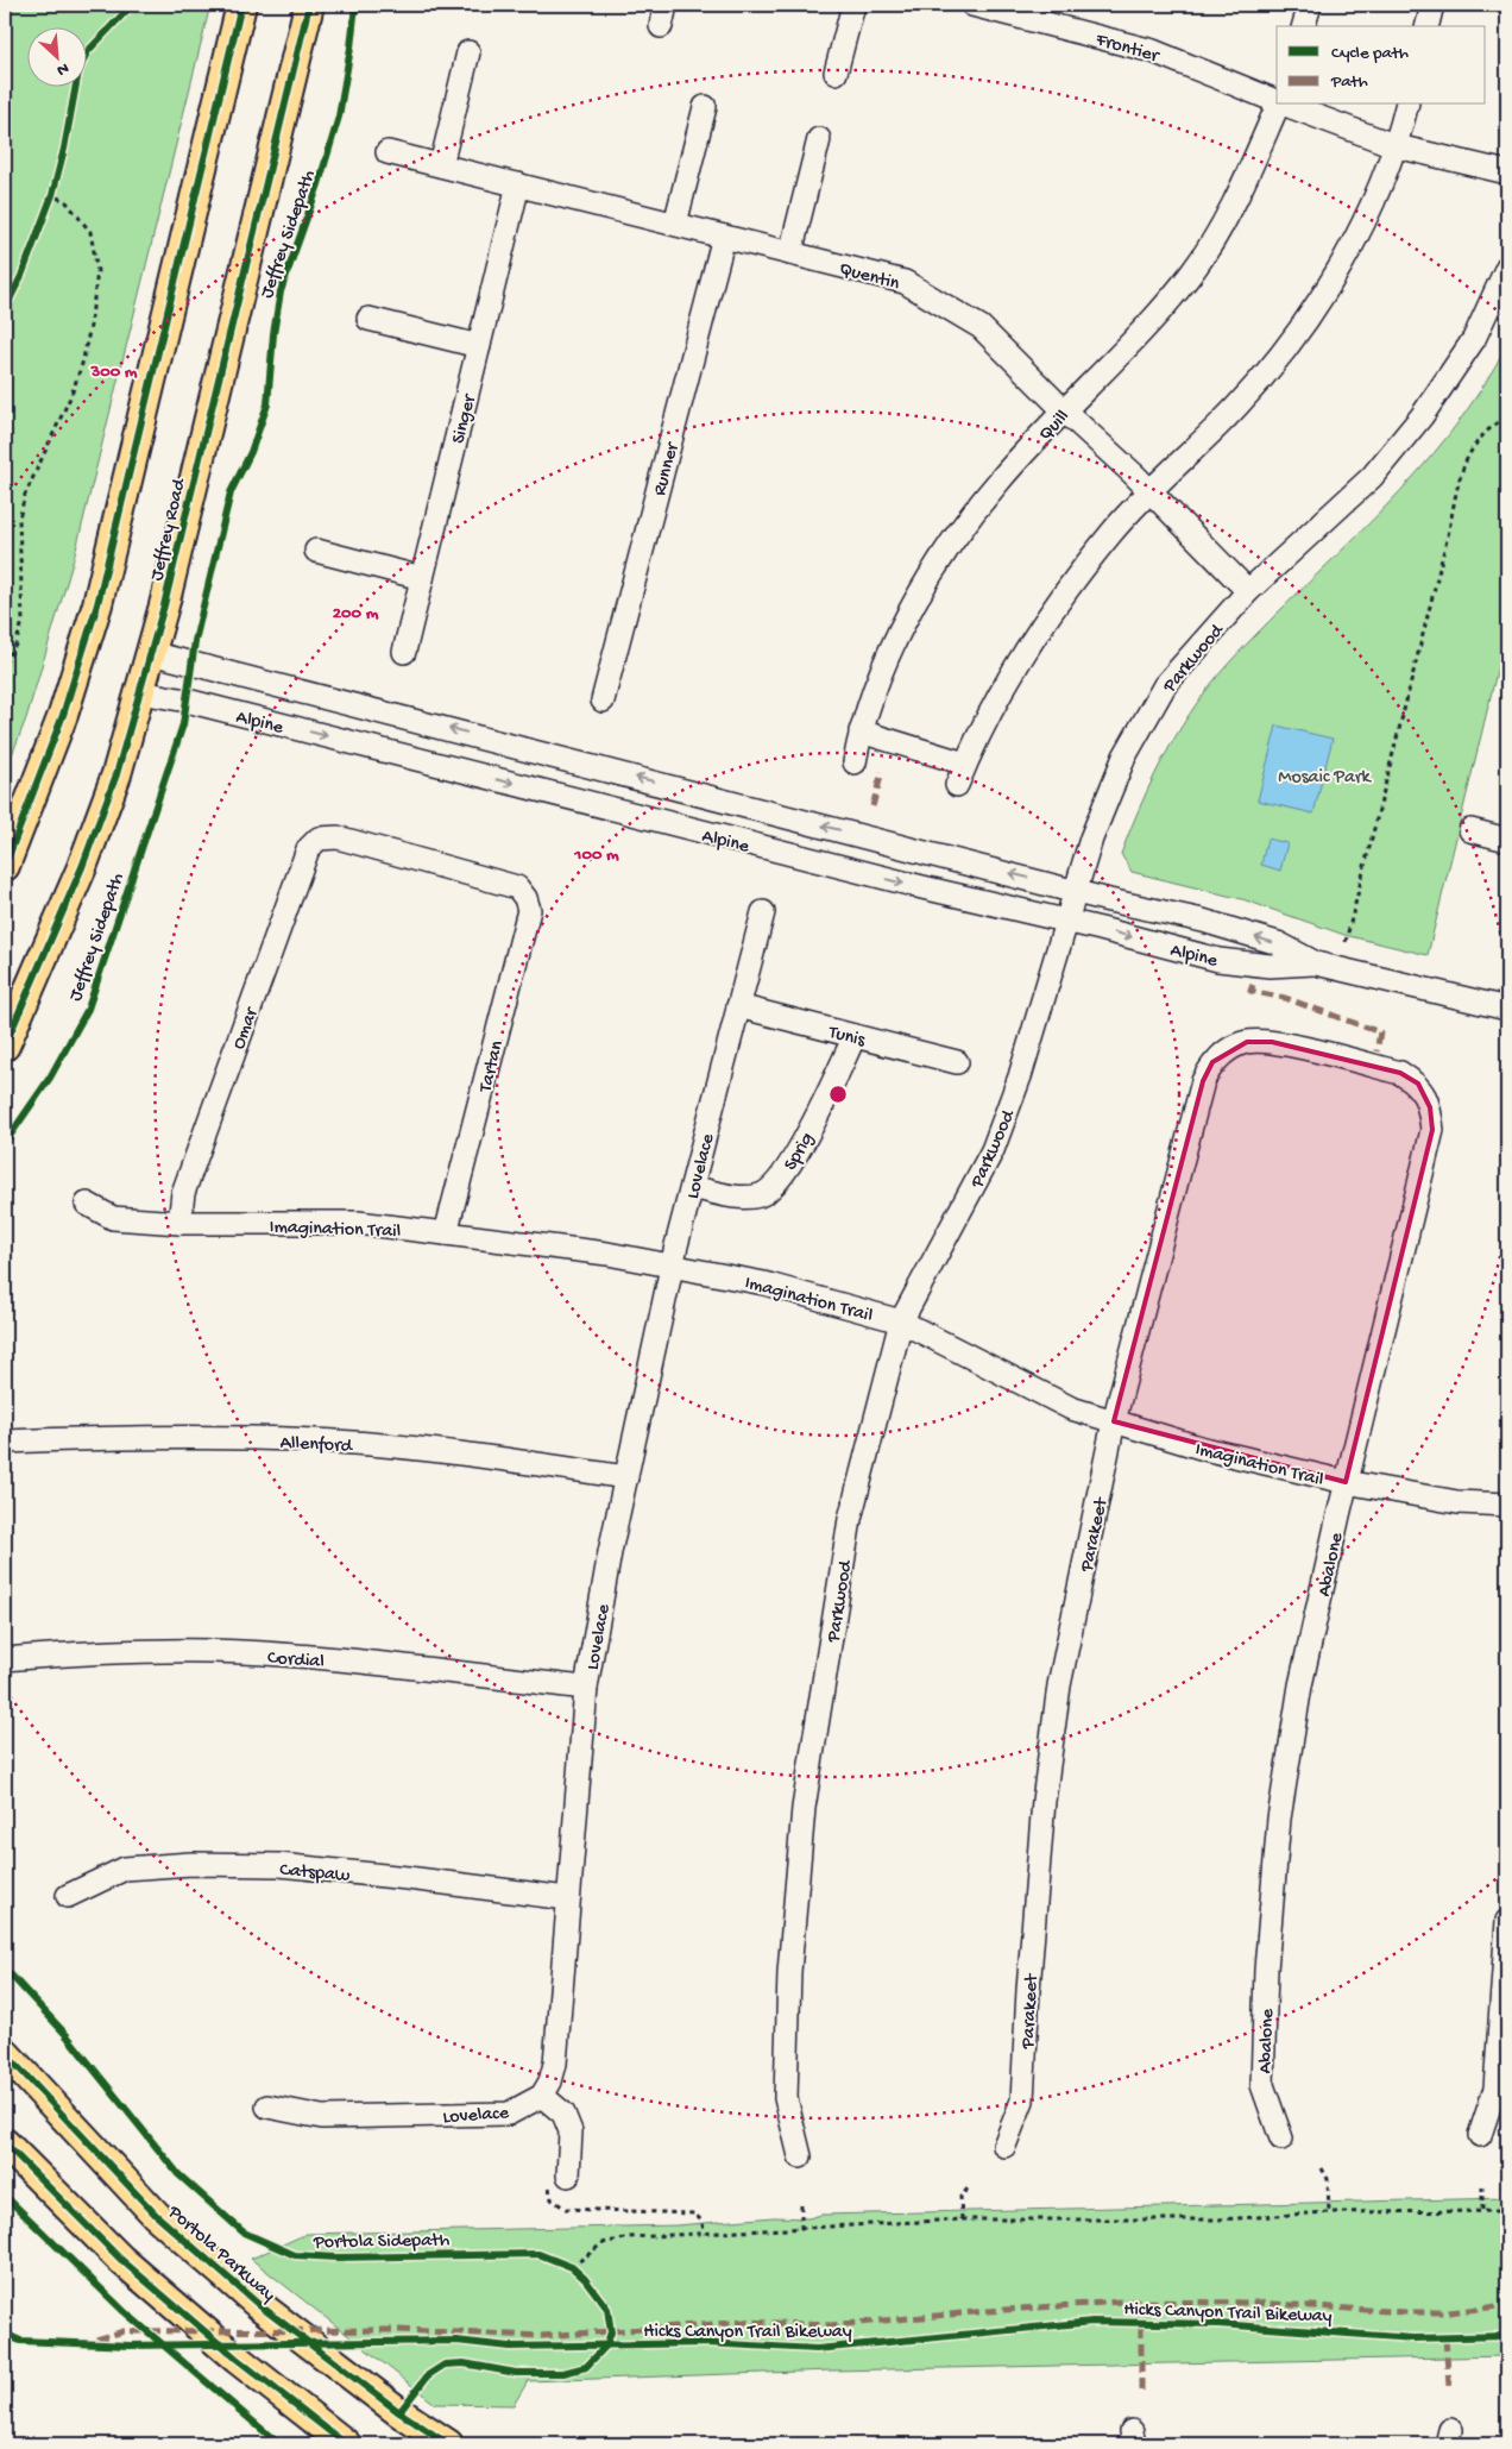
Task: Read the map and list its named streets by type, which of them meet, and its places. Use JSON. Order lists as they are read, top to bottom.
{
  "streets": {
    "main road": ["Jeffrey Road", "Portola Parkway"],
    "street": [
      "Frontier",
      "Quentin",
      "Singer",
      "Quill",
      "Runner",
      "Parkwood",
      "Alpine",
      "Omar",
      "Tunis",
      "Tartan",
      "Sprig",
      "Lovelace",
      "Imagination Trail",
      "Allenford",
      "Parakeet",
      "Abalone",
      "Cordial",
      "Catspaw"
    ],
    "cycle path": ["Jeffrey Sidepath", "Portola Sidepath", "Hicks Canyon Trail Bikeway"]
  },
  "crossings": [
    ["Quentin", "Singer"],
    ["Quentin", "Quill"],
    ["Quentin", "Runner"],
    ["Quentin", "Parkwood"],
    ["Jeffrey Road", "Alpine"],
    ["Parkwood", "Alpine"],
    ["Parkwood", "Imagination Trail"],
    ["Omar", "Tartan"],
    ["Omar", "Imagination Trail"],
    ["Tunis", "Sprig"],
    ["Tunis", "Lovelace"],
    ["Tartan", "Imagination Trail"],
    ["Sprig", "Lovelace"],
    ["Lovelace", "Imagination Trail"],
    ["Lovelace", "Allenford"],
    ["Lovelace", "Cordial"],
    ["Lovelace", "Catspaw"],
    ["Imagination Trail", "Parakeet"],
    ["Imagination Trail", "Abalone"],
    ["Parakeet", "Abalone"]
  ],
  "parks": ["Mosaic Park"],
  "legend": ["Cycle path", "Path"],
  "north": "bottom right",
  "rings": ["300 m", "200 m", "100 m"]
}
